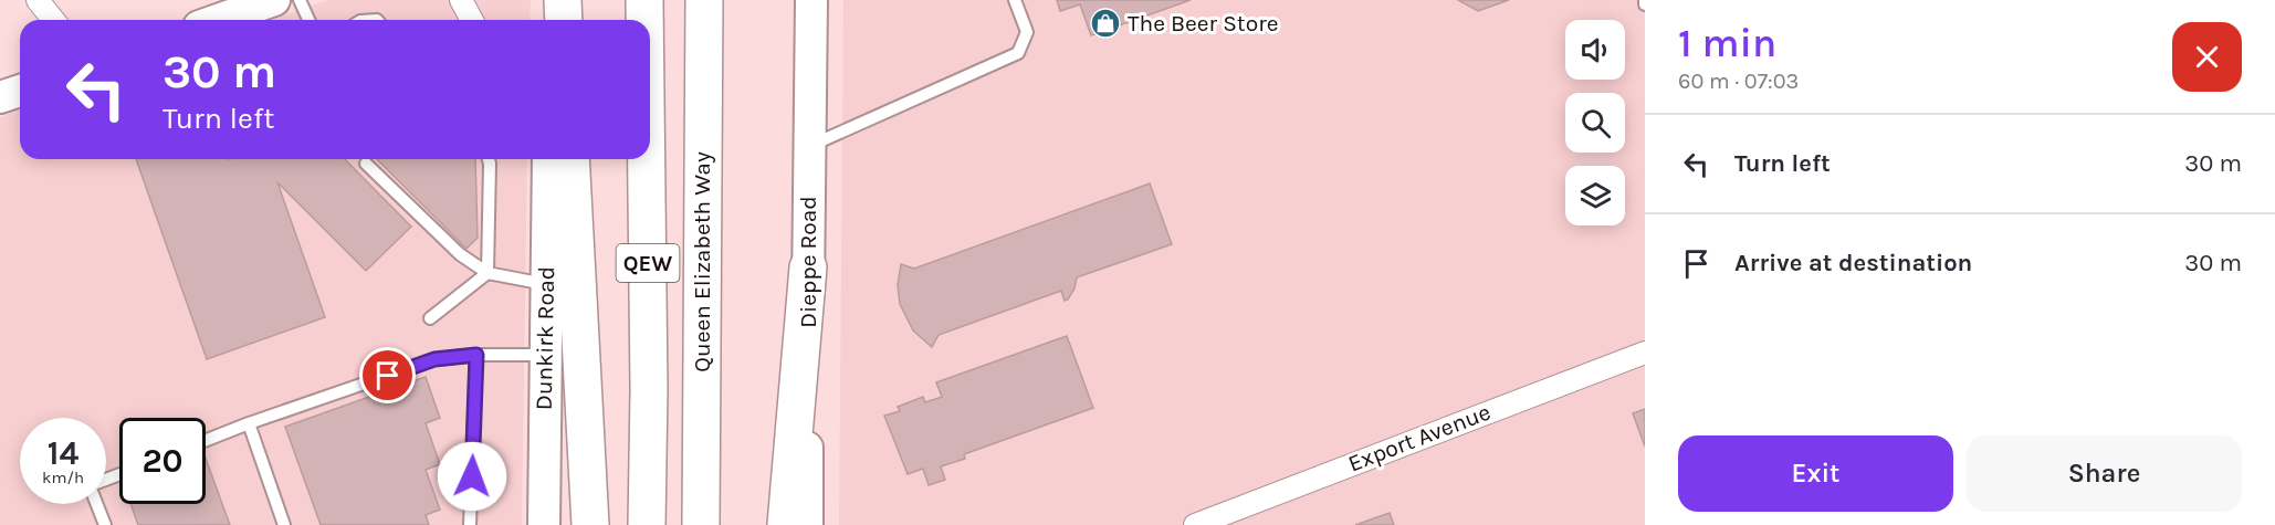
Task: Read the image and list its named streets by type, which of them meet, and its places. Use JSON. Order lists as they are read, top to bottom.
{
  "streets": {
    "highway": ["Queen Elizabeth Way", "QEW"],
    "street": ["Dieppe Road", "Dunkirk Road", "Export Avenue"]
  },
  "places": {
    "shop": ["The Beer Store"]
  },
  "page": {
    "heading": ["1 min", "60 m · 07:03"],
    "turn": ["30 m", "Turn left"],
    "list": [
      {
        "name": "Turn left",
        "value": "30 m"
      },
      {
        "name": "Arrive at destination",
        "value": "30 m"
      }
    ],
    "speed": "14 km/h",
    "limit": "20",
    "buttons": ["Exit", "Share"]
  }
}
